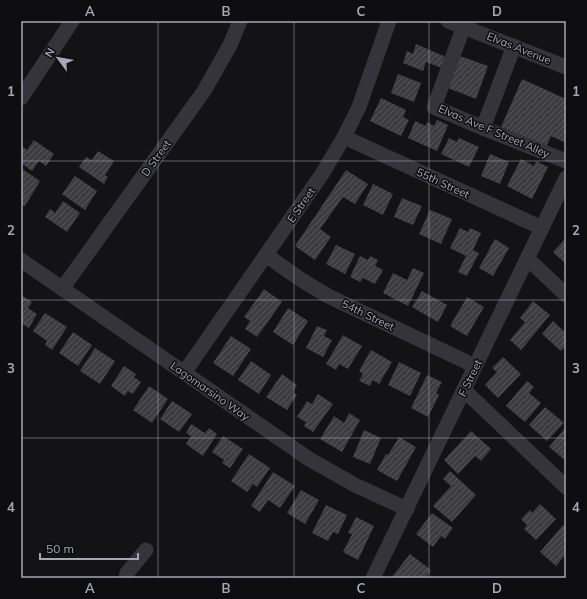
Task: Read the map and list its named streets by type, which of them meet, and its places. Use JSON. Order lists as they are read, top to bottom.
{
  "streets": {
    "street": [
      "Elvas Avenue",
      "Elvas Ave F Street Alley",
      "D Street",
      "55th Street",
      "E Street",
      "54th Street",
      "F Street",
      "Lagomarsino Way"
    ]
  },
  "crossings": [
    ["Elvas Avenue", "Elvas Ave F Street Alley"],
    ["D Street", "Lagomarsino Way"],
    ["55th Street", "E Street"],
    ["55th Street", "F Street"],
    ["E Street", "54th Street"],
    ["E Street", "Lagomarsino Way"],
    ["54th Street", "F Street"],
    ["F Street", "Lagomarsino Way"]
  ],
  "scale_bar": "50 m",
  "north": "top left",
  "grid": {
    "columns": [
      "A",
      "B",
      "C",
      "D"
    ],
    "rows": [
      "1",
      "2",
      "3",
      "4"
    ]
  }
}
